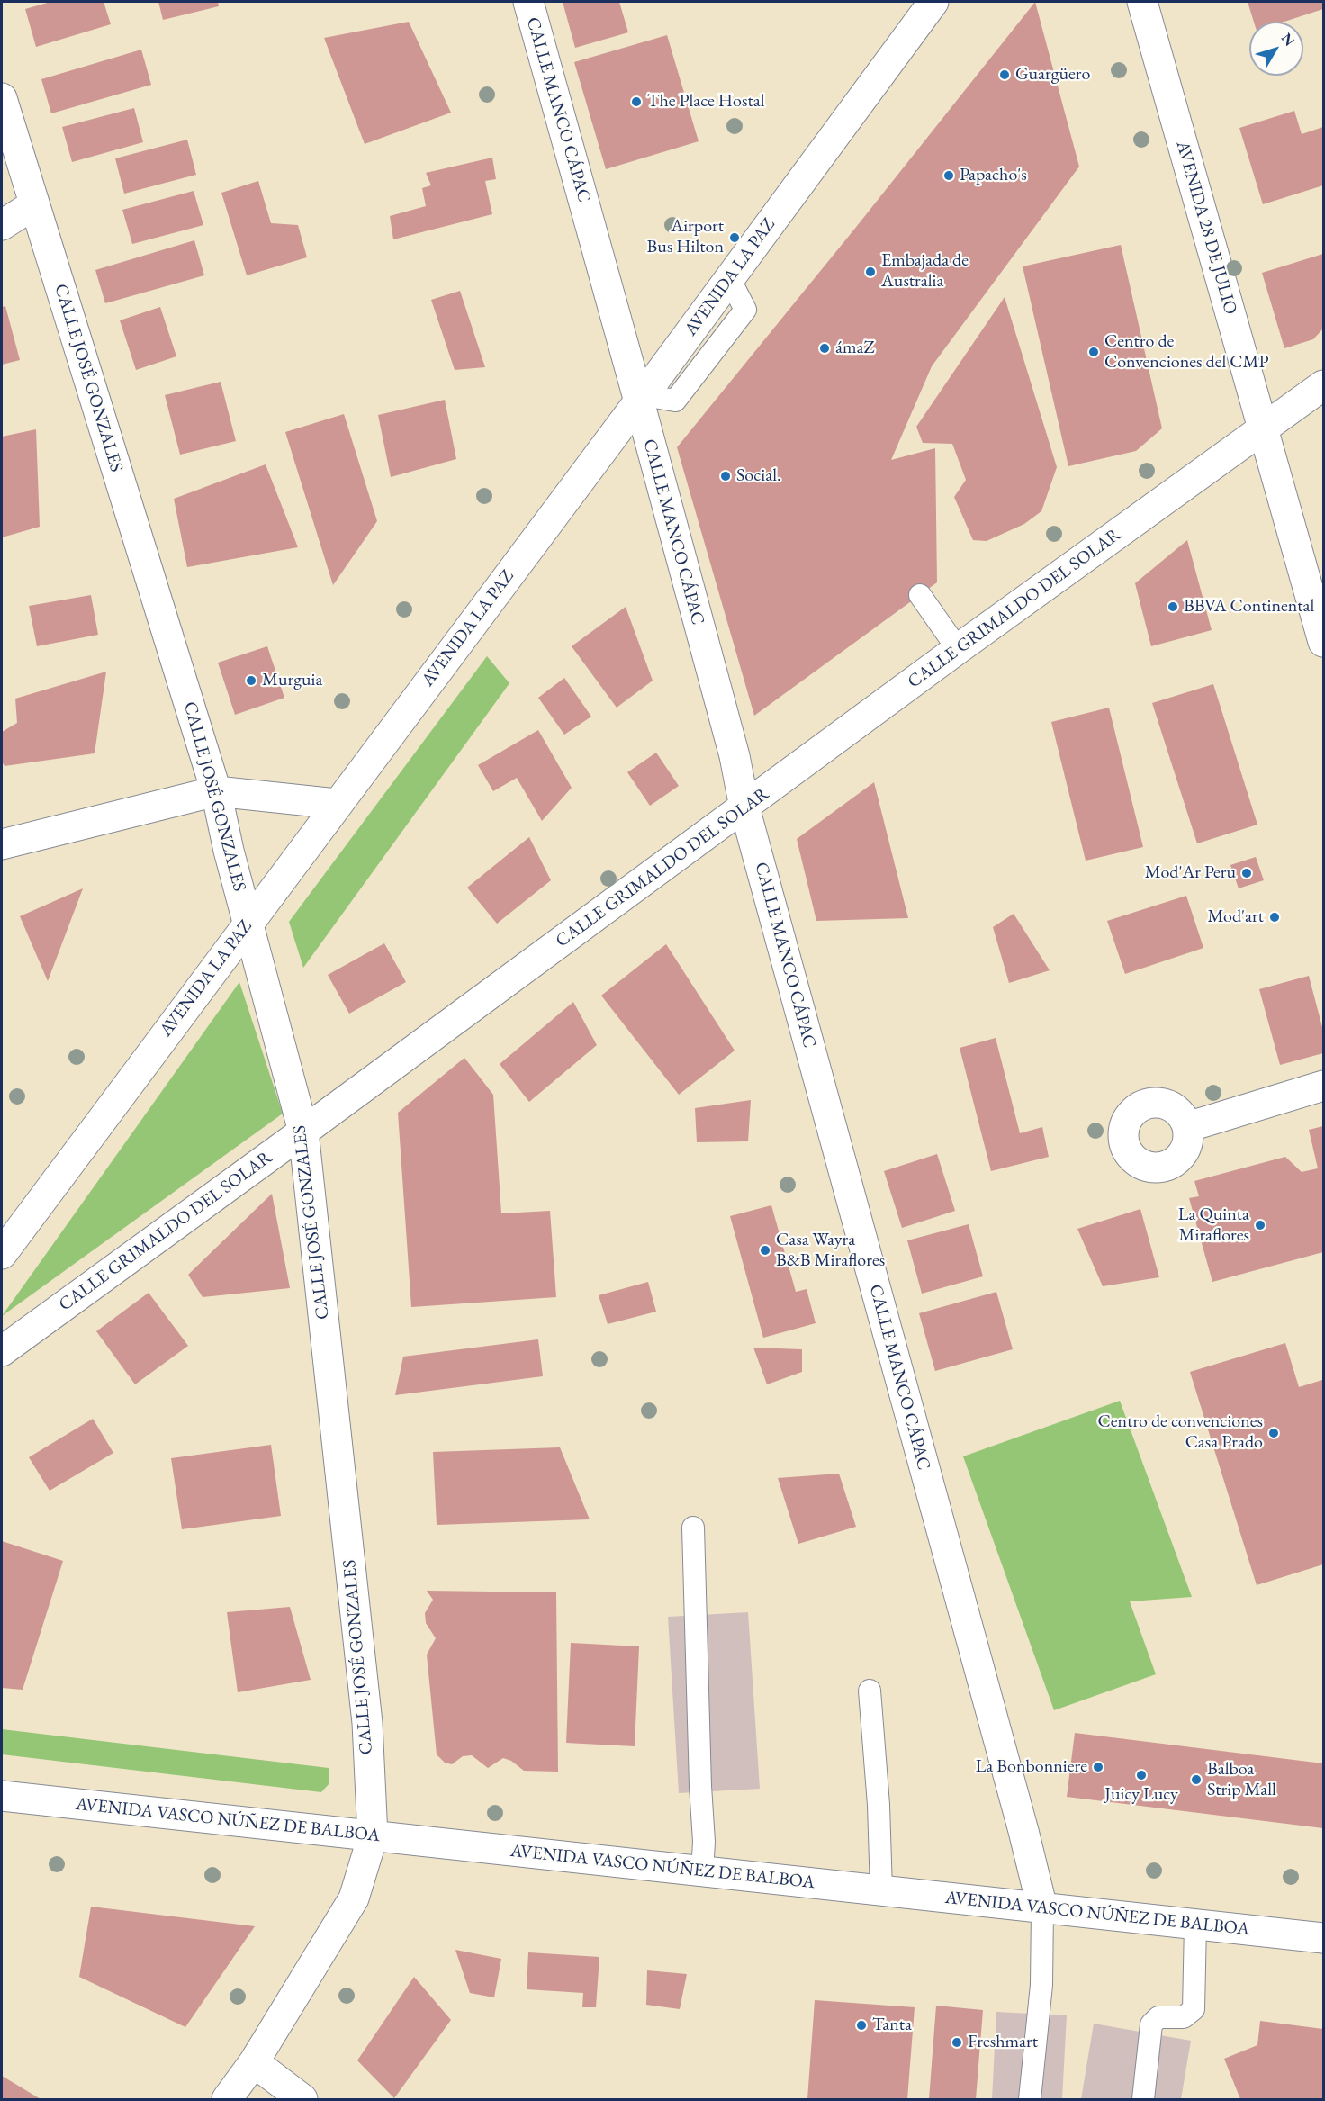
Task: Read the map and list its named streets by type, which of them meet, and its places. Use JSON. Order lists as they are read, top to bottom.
{
  "streets": {
    "street": [
      "CALLE MANCO CÁPAC",
      "AVENIDA 28 DE JULIO",
      "AVENIDA LA PAZ",
      "CALLE JOSÉ GONZALES",
      "CALLE GRIMALDO DEL SOLAR",
      "AVENIDA VASCO NÚÑEZ DE BALBOA"
    ]
  },
  "crossings": [
    ["CALLE MANCO CÁPAC", "AVENIDA LA PAZ"],
    ["CALLE MANCO CÁPAC", "CALLE GRIMALDO DEL SOLAR"],
    ["CALLE MANCO CÁPAC", "AVENIDA VASCO NÚÑEZ DE BALBOA"],
    ["AVENIDA 28 DE JULIO", "CALLE GRIMALDO DEL SOLAR"],
    ["AVENIDA LA PAZ", "CALLE JOSÉ GONZALES"],
    ["CALLE JOSÉ GONZALES", "CALLE GRIMALDO DEL SOLAR"],
    ["CALLE JOSÉ GONZALES", "AVENIDA VASCO NÚÑEZ DE BALBOA"]
  ],
  "places": [
    "Guargüero",
    "The Place Hostal",
    "Papacho's",
    "Airport Bus Hilton",
    "Embajada de Australia",
    "ámaZ",
    "Centro de Convenciones del CMP",
    "Social.",
    "BBVA Continental",
    "Murguia",
    "Mod'Ar Peru",
    "Mod'art",
    "La Quinta Miraflores",
    "Casa Wayra B&B Miraflores",
    "Centro de convenciones Casa Prado",
    "La Bonbonniere",
    "Juicy Lucy",
    "Balboa Strip Mall",
    "Tanta",
    "Freshmart"
  ],
  "north": "top right"
}
